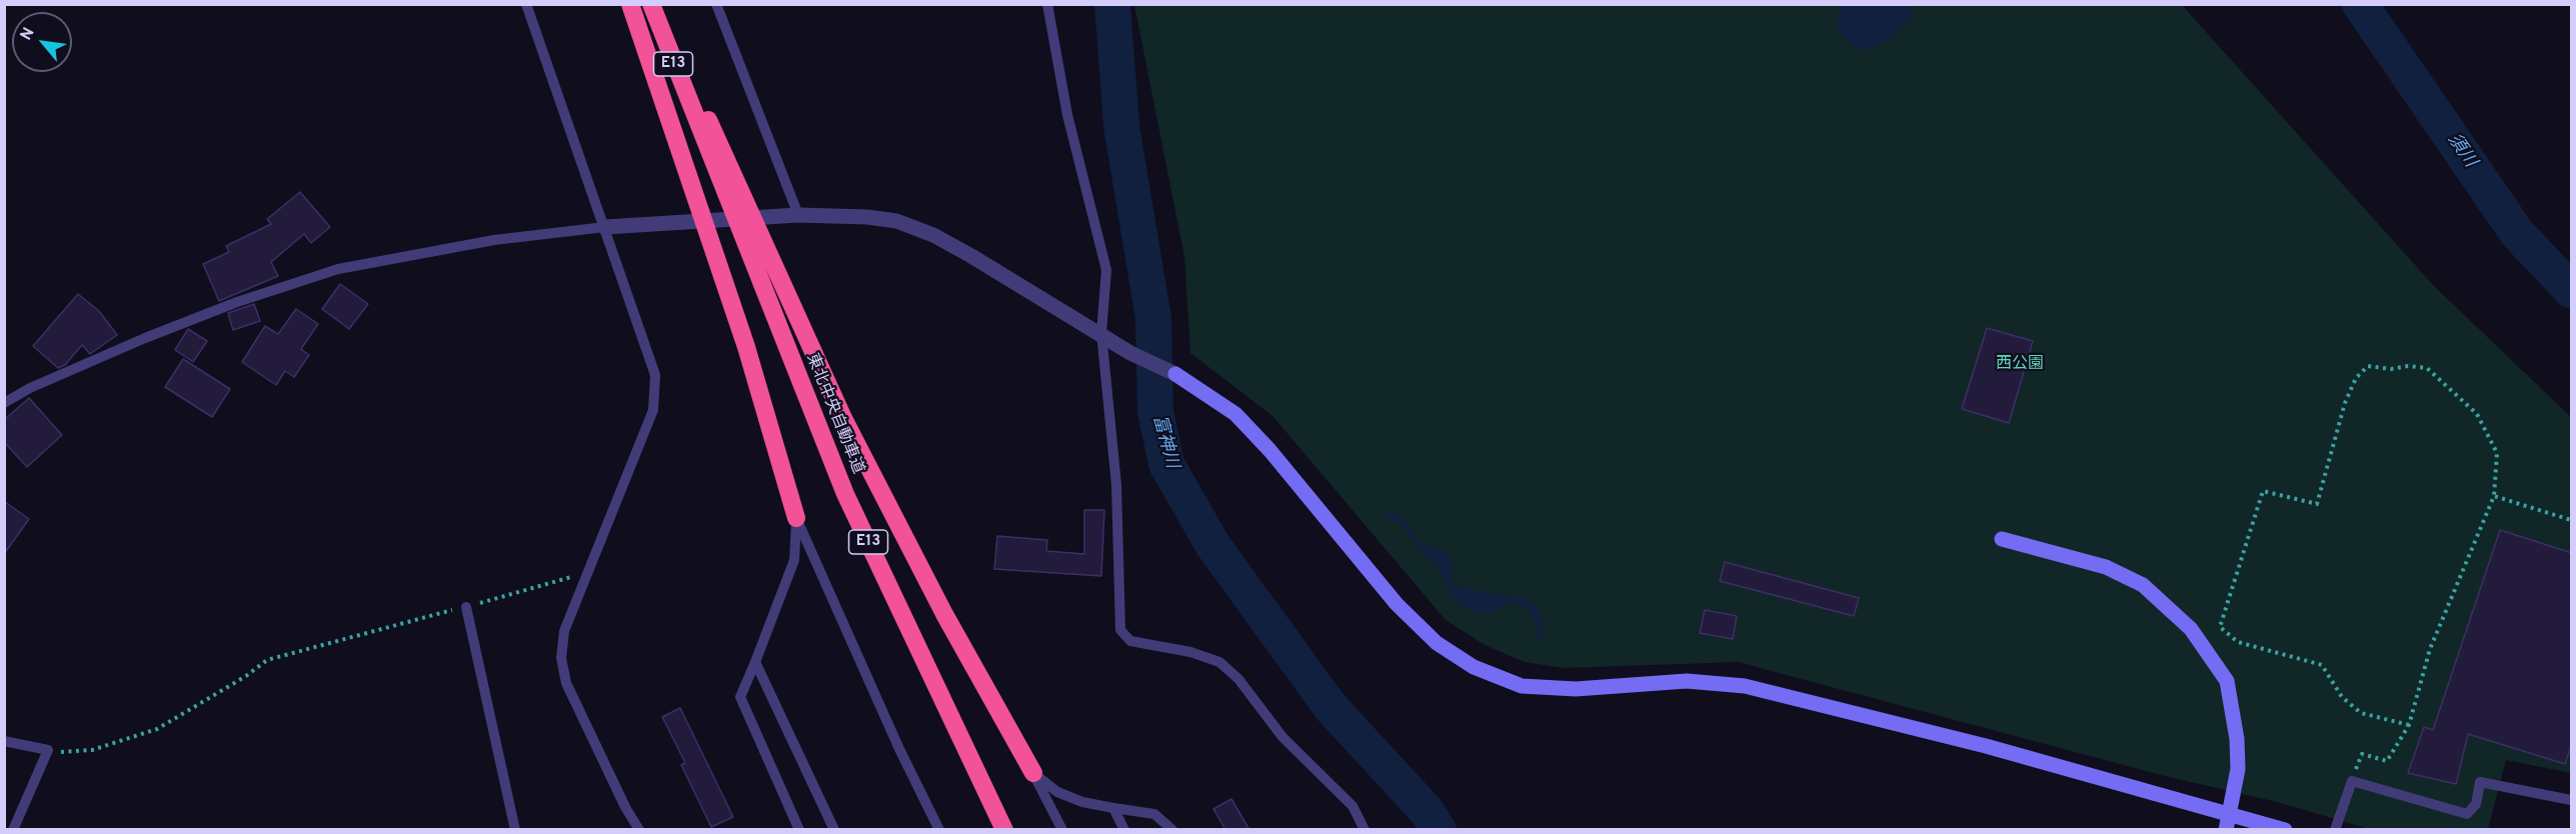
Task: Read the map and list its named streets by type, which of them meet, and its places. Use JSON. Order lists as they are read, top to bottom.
{
  "streets": {
    "highway": ["E13", "東北中央自動車道"]
  },
  "water": ["須川", "富神川"],
  "parks": ["西公園"],
  "north": "top left"
}
